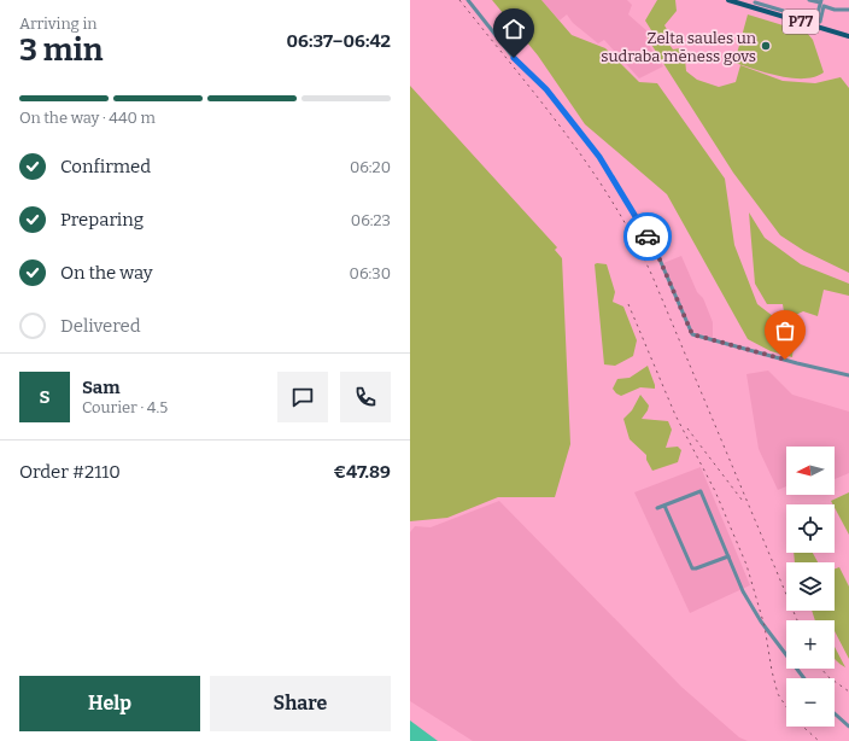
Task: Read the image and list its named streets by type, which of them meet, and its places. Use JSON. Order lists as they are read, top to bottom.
{
  "streets": {
    "main road": ["P77"]
  },
  "places": ["Zelta saules un sudraba mēness govs"],
  "north": "left",
  "page": {
    "heading": ["3 min", "Arriving in", "06:37–06:42"],
    "panel": [
      "Sam",
      "Courier · 4.5",
      "Order #2110",
      "€47.89"
    ],
    "bar": "On the way · 440 m",
    "list": [
      ["Confirmed", "06:20"],
      ["Preparing", "06:23"],
      ["On the way", "06:30"],
      "Delivered"
    ],
    "round": "S",
    "map_buttons": ["+", "−"],
    "buttons": ["Help", "Share"]
  }
}
